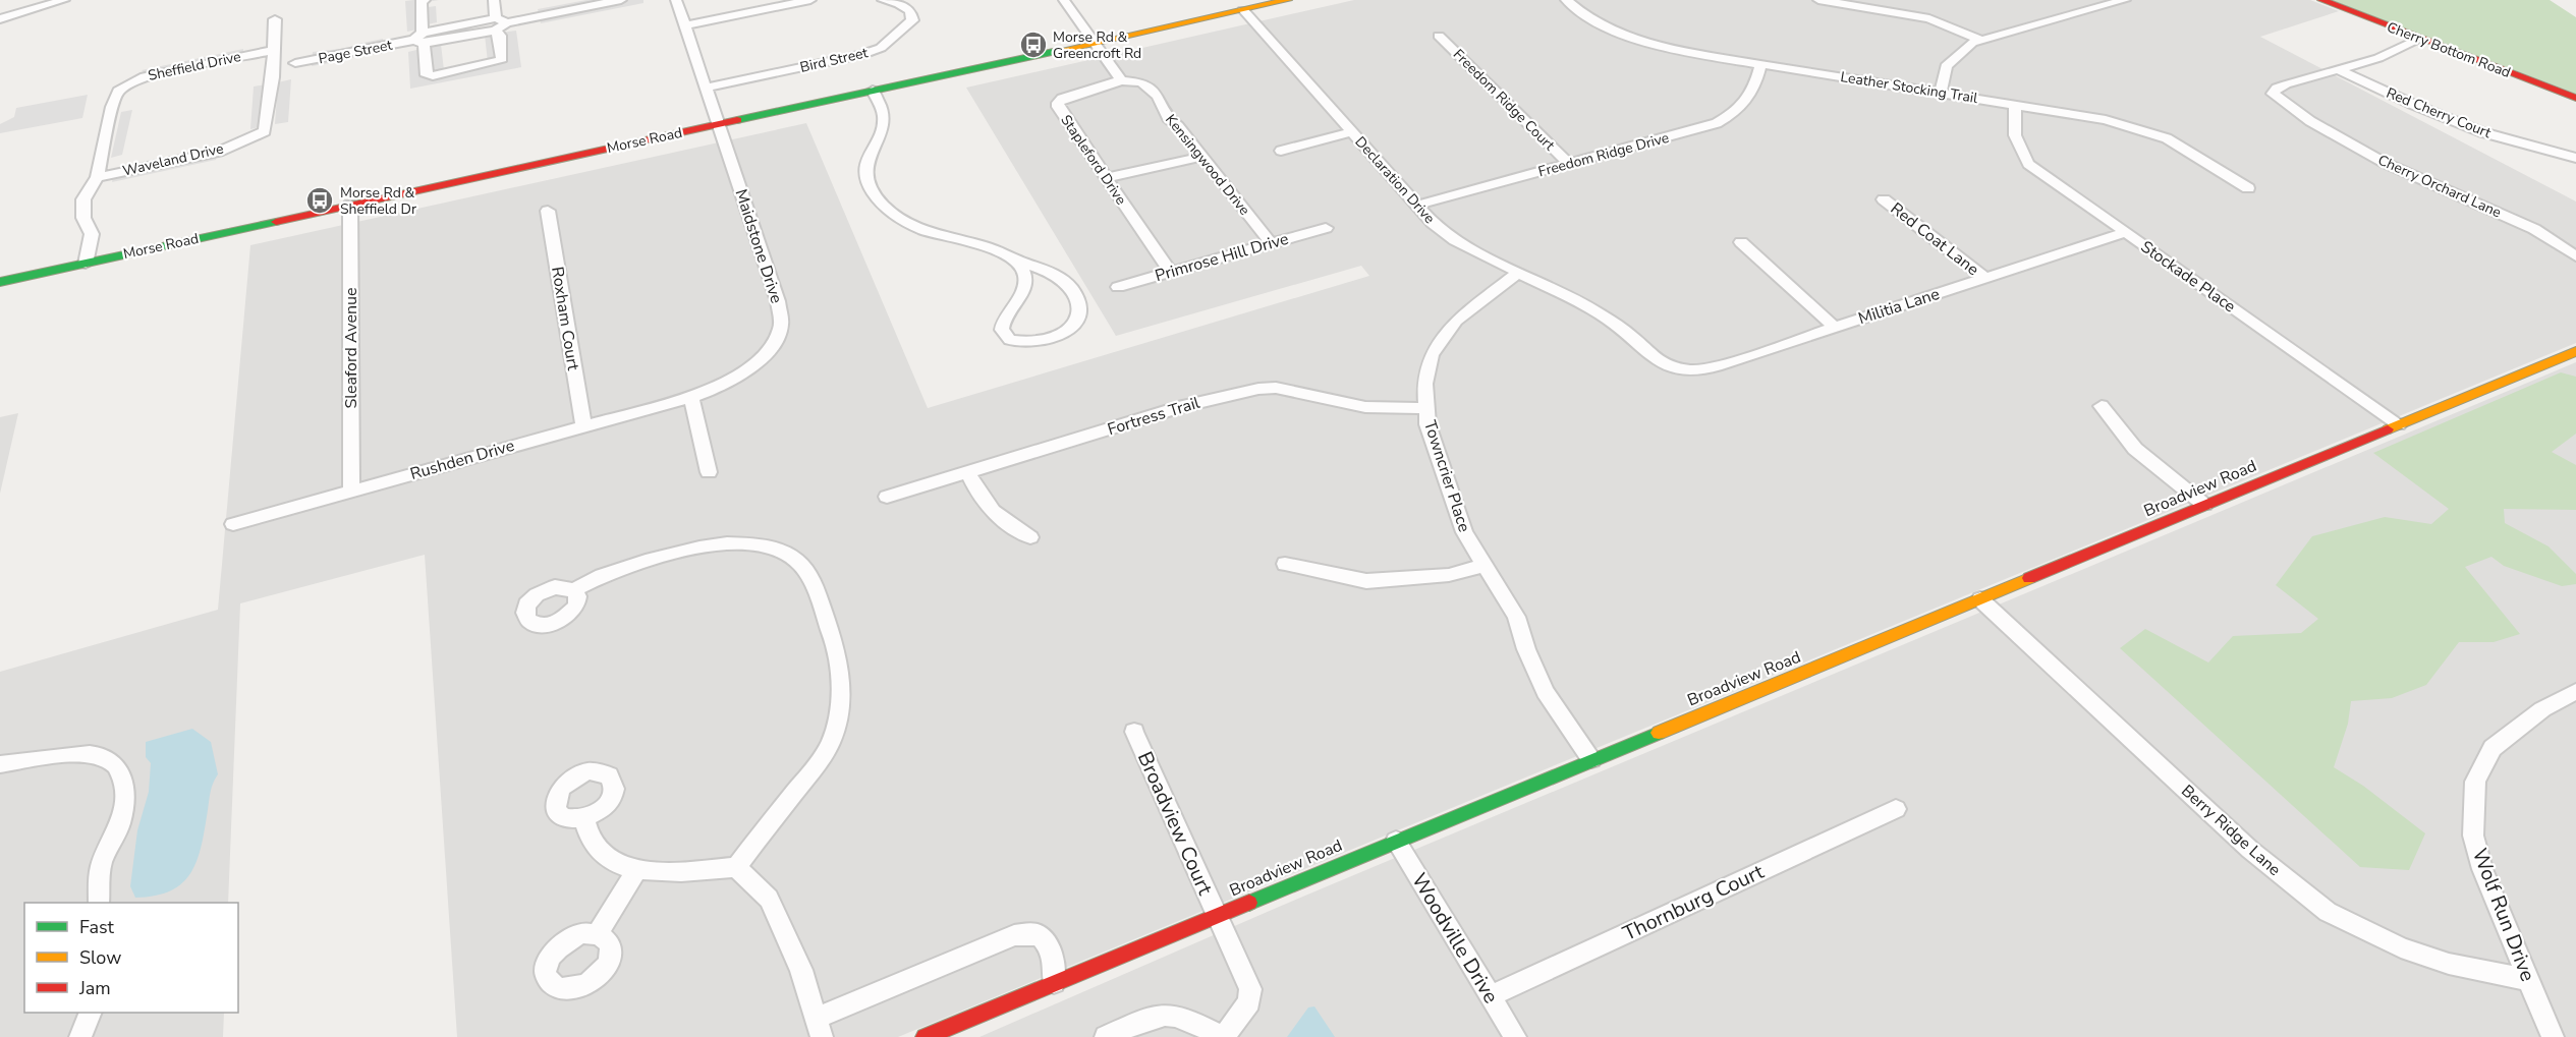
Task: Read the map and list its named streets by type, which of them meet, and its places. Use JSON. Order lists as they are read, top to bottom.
{
  "streets": {
    "main road": ["Cherry Bottom Road", "Morse Road", "Broadview Road"],
    "street": [
      "Page Street",
      "Bird Street",
      "Sheffield Drive",
      "Leather Stocking Trail",
      "Freedom Ridge Court",
      "Red Cherry Court",
      "Freedom Ridge Drive",
      "Waveland Drive",
      "Stapleford Drive",
      "Kensingwood Drive",
      "Declaration Drive",
      "Cherry Orchard Lane",
      "Red Coat Lane",
      "Maidstone Drive",
      "Primrose Hill Drive",
      "Stockade Place",
      "Militia Lane",
      "Roxham Court",
      "Sleaford Avenue",
      "Fortress Trail",
      "Rushden Drive",
      "Towncrier Place",
      "Broadview Court",
      "Berry Ridge Lane",
      "Thornburg Court",
      "Wolf Run Drive",
      "Woodville Drive"
    ]
  },
  "crossings": [
    ["Bird Street", "Maidstone Drive"],
    ["Sheffield Drive", "Morse Road"],
    ["Sheffield Drive", "Waveland Drive"],
    ["Leather Stocking Trail", "Freedom Ridge Drive"],
    ["Leather Stocking Trail", "Stockade Place"],
    ["Freedom Ridge Court", "Freedom Ridge Drive"],
    ["Red Cherry Court", "Cherry Orchard Lane"],
    ["Morse Road", "Declaration Drive"],
    ["Morse Road", "Maidstone Drive"],
    ["Morse Road", "Sleaford Avenue"],
    ["Freedom Ridge Drive", "Declaration Drive"],
    ["Stapleford Drive", "Kensingwood Drive"],
    ["Stapleford Drive", "Primrose Hill Drive"],
    ["Kensingwood Drive", "Primrose Hill Drive"],
    ["Declaration Drive", "Militia Lane"],
    ["Declaration Drive", "Towncrier Place"],
    ["Red Coat Lane", "Militia Lane"],
    ["Maidstone Drive", "Rushden Drive"],
    ["Stockade Place", "Militia Lane"],
    ["Stockade Place", "Broadview Road"],
    ["Roxham Court", "Rushden Drive"],
    ["Sleaford Avenue", "Rushden Drive"],
    ["Fortress Trail", "Towncrier Place"],
    ["Towncrier Place", "Broadview Road"],
    ["Broadview Road", "Broadview Court"],
    ["Broadview Road", "Berry Ridge Lane"],
    ["Broadview Road", "Woodville Drive"],
    ["Berry Ridge Lane", "Wolf Run Drive"],
    ["Thornburg Court", "Woodville Drive"]
  ],
  "places": {
    "bus stop": ["Morse Rd & Greencroft Rd", "Morse Rd & Sheffield Dr"]
  },
  "legend": ["Fast", "Slow", "Jam"]
}
